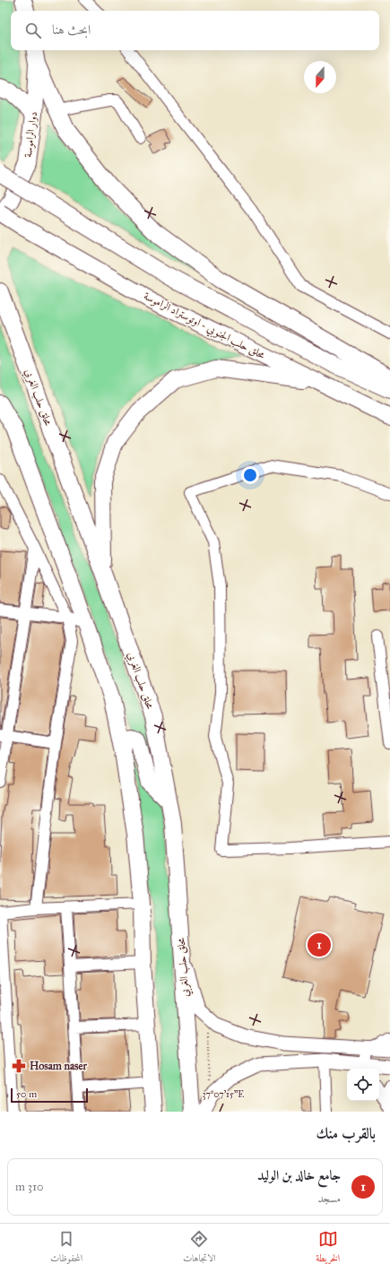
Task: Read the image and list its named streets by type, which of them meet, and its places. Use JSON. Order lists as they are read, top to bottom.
{
  "streets": {
    "highway": ["دوار الراموسة", "محلق حلب الجنوبي - اوتوستراد الراموسة", "محلق حلب الغربي"]
  },
  "crossings": [
    ["دوار الراموسة", "محلق حلب الجنوبي - اوتوستراد الراموسة"]
  ],
  "places": {
    "pharmacy": ["Hosam naser"]
  },
  "scale_bar": "50 m",
  "north": "bottom",
  "page": {
    "search": "ابحث هنا",
    "pins": "1",
    "scale": "50 m",
    "heading": "بالقرب منك",
    "list": [
      {
        "mark": "1",
        "name": "جامع خالد بن الوليد",
        "note": "مسجد",
        "value": "310 m"
      }
    ],
    "nav": ["الخريطة", "الاتجاهات", "المحفوظات"]
  },
  "coordinates": ["37°07'15\"E"]
}
